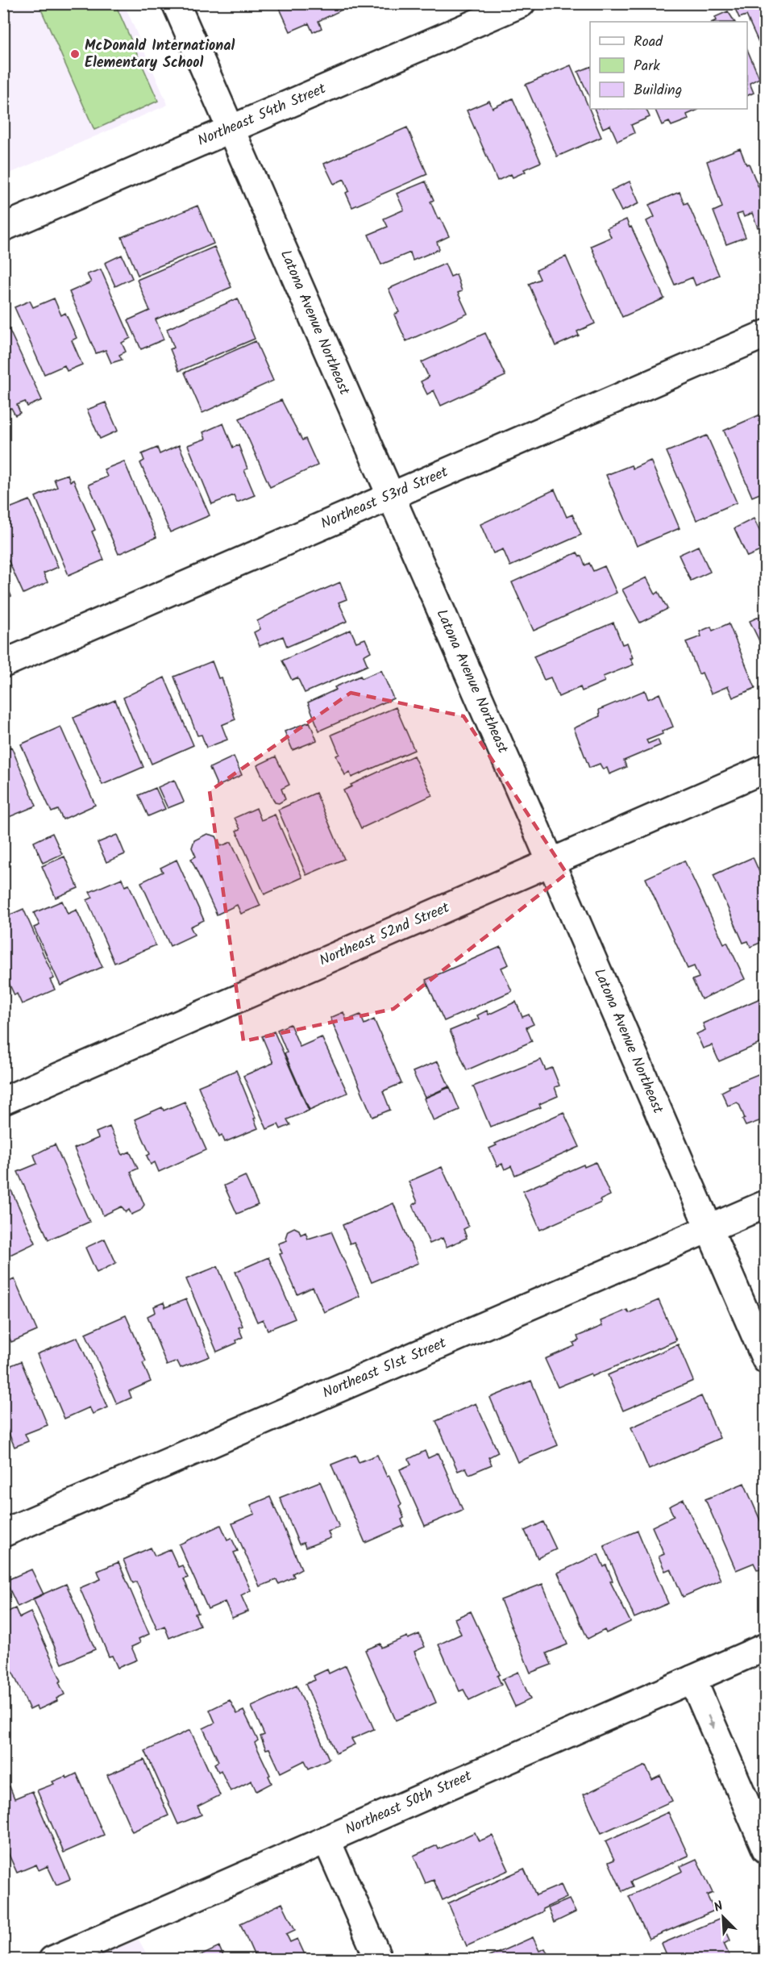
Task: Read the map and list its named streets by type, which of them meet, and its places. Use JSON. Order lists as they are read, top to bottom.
{
  "streets": {
    "street": [
      "Northeast 54th Street",
      "Latona Avenue Northeast",
      "Northeast 53rd Street",
      "Northeast 52nd Street",
      "Northeast 51st Street",
      "Northeast 50th Street"
    ]
  },
  "crossings": [
    ["Northeast 54th Street", "Latona Avenue Northeast"],
    ["Latona Avenue Northeast", "Northeast 53rd Street"],
    ["Latona Avenue Northeast", "Northeast 52nd Street"],
    ["Latona Avenue Northeast", "Northeast 51st Street"]
  ],
  "places": ["McDonald International Elementary School"],
  "legend": ["Road", "Park", "Building"],
  "north": "top left"
}
